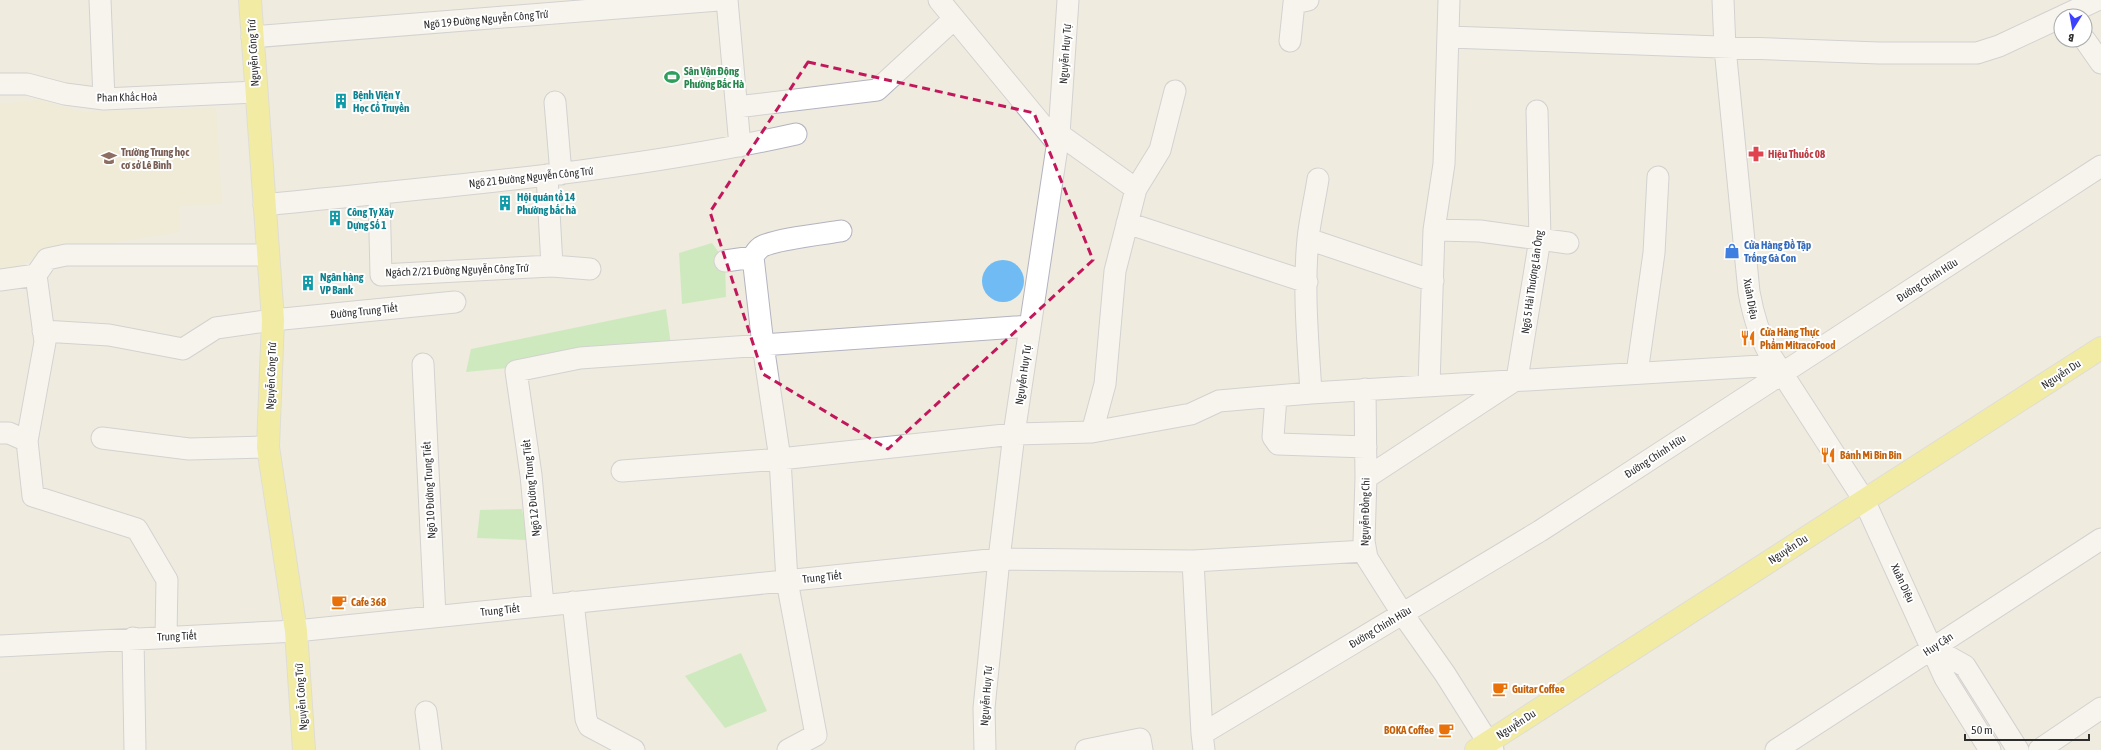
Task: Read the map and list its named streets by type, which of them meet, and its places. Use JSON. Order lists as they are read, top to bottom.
{
  "streets": {
    "main road": ["Nguyễn Công Trứ", "Nguyễn Du"],
    "street": [
      "Ngõ 19 Đường Nguyễn Công Trứ",
      "Nguyễn Huy Tự",
      "Phan Khắc Hoà",
      "Ngõ 21 Đường Nguyễn Công Trứ",
      "Ngách 2/21 Đường Nguyễn Công Trứ",
      "Đường Chính Hữu",
      "Ngõ 5 Hải Thượng Lãn Ông",
      "Xuân Diệu",
      "Đường Trung Tiết",
      "Ngõ 12 Đường Trung Tiết",
      "Ngõ 10 Đường Trung Tiết",
      "Nguyễn Đồng Chi",
      "Trung Tiết",
      "Huy Cận"
    ]
  },
  "crossings": [
    ["Ngõ 19 Đường Nguyễn Công Trứ", "Nguyễn Công Trứ"],
    ["Nguyễn Công Trứ", "Phan Khắc Hoà"],
    ["Nguyễn Công Trứ", "Ngõ 21 Đường Nguyễn Công Trứ"],
    ["Nguyễn Công Trứ", "Đường Trung Tiết"],
    ["Nguyễn Công Trứ", "Trung Tiết"],
    ["Nguyễn Huy Tự", "Trung Tiết"],
    ["Ngõ 21 Đường Nguyễn Công Trứ", "Ngách 2/21 Đường Nguyễn Công Trứ"],
    ["Đường Chính Hữu", "Xuân Diệu"],
    ["Đường Chính Hữu", "Nguyễn Đồng Chi"],
    ["Xuân Diệu", "Nguyễn Du"],
    ["Xuân Diệu", "Huy Cận"],
    ["Nguyễn Du", "Nguyễn Đồng Chi"],
    ["Ngõ 12 Đường Trung Tiết", "Trung Tiết"],
    ["Ngõ 10 Đường Trung Tiết", "Trung Tiết"],
    ["Nguyễn Đồng Chi", "Trung Tiết"]
  ],
  "places": {
    "sports": ["Sân Vận Động Phường Bắc Hà"],
    "building": [
      "Bệnh Viện Y Học Cổ Truyền",
      "Hội quán tổ 14 Phường bắc hà",
      "Công Ty Xây Dựng Số 1",
      "Ngân hàng VP Bank"
    ],
    "pharmacy": ["Hiệu Thuốc 08"],
    "school or university": ["Trường Trung học cơ sở Lê Bình"],
    "shop": ["Cửa Hàng Đồ Tập Trống Gà Con"],
    "restaurant": ["Cửa Hàng Thực Phẩm MitracoFood", "Bánh Mì Bin Bin"],
    "cafe": ["Cafe 368", "Guitar Coffee", "BOKA Coffee"]
  },
  "scale_bar": "50 m",
  "north": "bottom"
}
